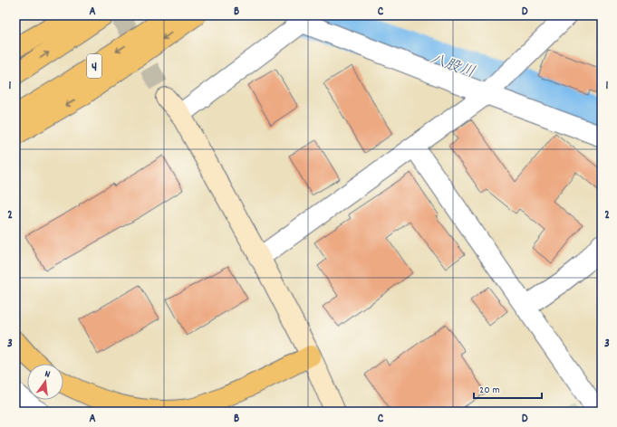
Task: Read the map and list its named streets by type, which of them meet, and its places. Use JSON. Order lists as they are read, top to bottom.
{
  "streets": {
    "highway": ["4"]
  },
  "water": ["八股川"],
  "scale_bar": "20 m",
  "north": "top",
  "grid": {
    "columns": [
      "A",
      "B",
      "C",
      "D"
    ],
    "rows": ["1", "2", "3"]
  }
}
